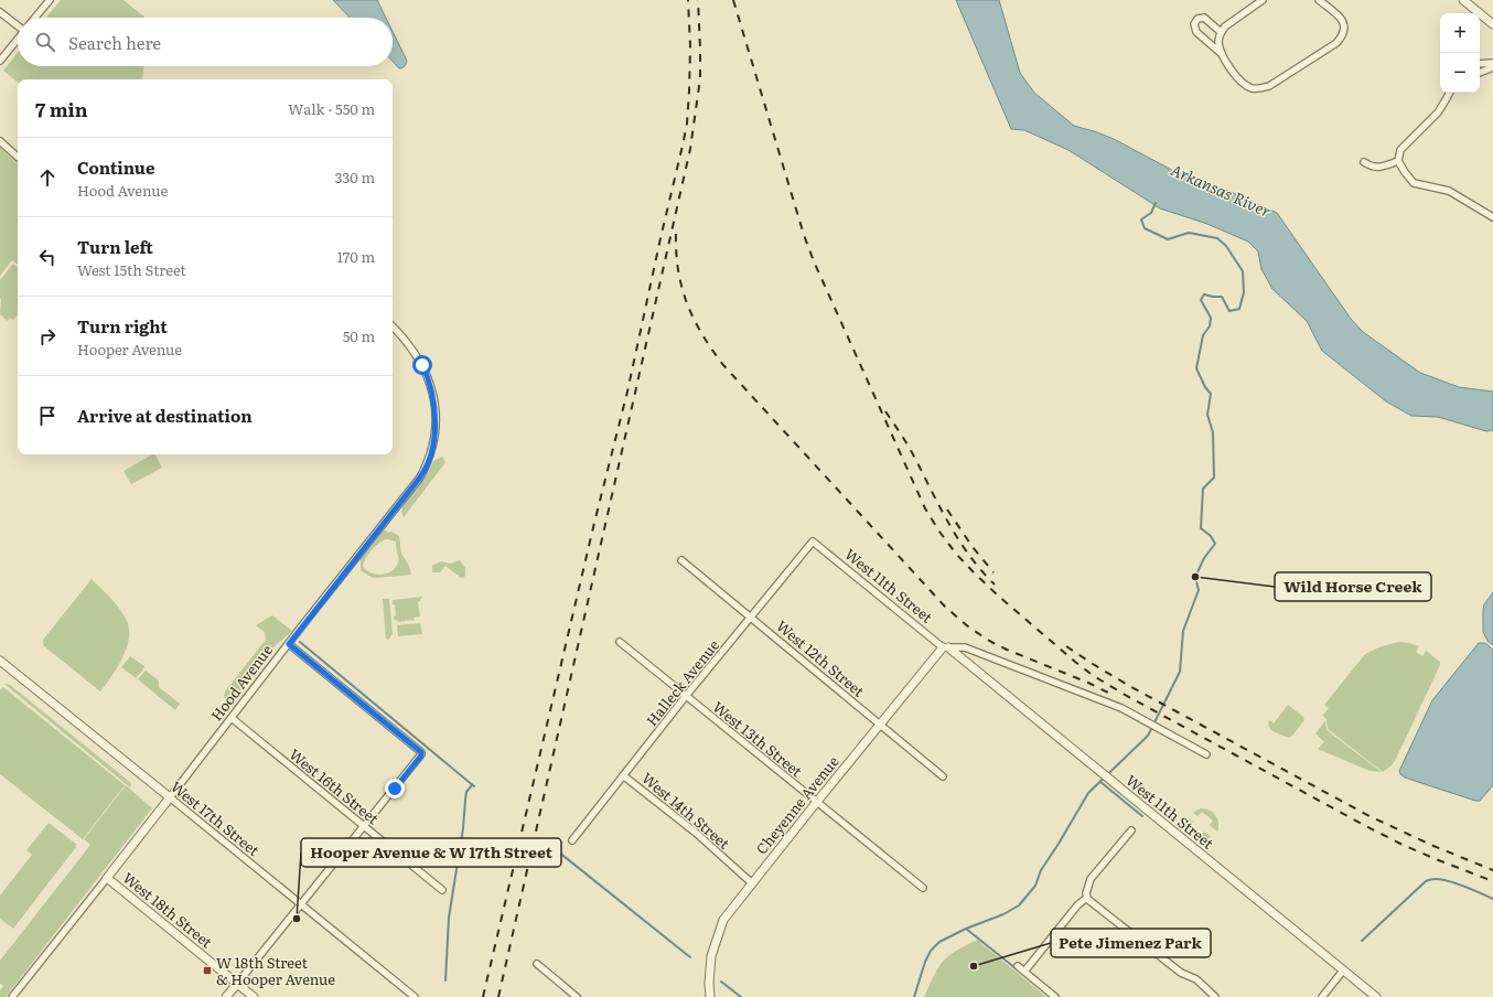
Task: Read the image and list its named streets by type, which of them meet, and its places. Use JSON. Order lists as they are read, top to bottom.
{
  "streets": {
    "street": [
      "West 11th Street",
      "West 12th Street",
      "Hood Avenue",
      "Halleck Avenue",
      "West 13th Street",
      "West 16th Street",
      "Cheyenne Avenue",
      "West 14th Street",
      "West 17th Street",
      "West 18th Street"
    ]
  },
  "crossings": [
    ["West 11th Street", "Halleck Avenue"],
    ["West 11th Street", "Cheyenne Avenue"],
    ["West 12th Street", "Halleck Avenue"],
    ["West 12th Street", "Cheyenne Avenue"],
    ["Hood Avenue", "West 16th Street"],
    ["Hood Avenue", "West 17th Street"],
    ["Hood Avenue", "West 18th Street"],
    ["Halleck Avenue", "West 13th Street"],
    ["Halleck Avenue", "West 14th Street"],
    ["West 13th Street", "Cheyenne Avenue"],
    ["Cheyenne Avenue", "West 14th Street"]
  ],
  "water": ["Arkansas River"],
  "places": {
    "other": ["Wild Horse Creek", "Hooper Avenue & W 17th Street", "Pete Jimenez Park"],
    "transit": ["W 18th Street & Hooper Avenue"]
  },
  "page": {
    "map_buttons": ["+", "−"],
    "search": "Search here",
    "heading": ["7 min", "Walk · 550 m"],
    "list": [
      ["Continue", "Hood Avenue", "330 m"],
      ["Turn left", "West 15th Street", "170 m"],
      ["Turn right", "Hooper Avenue", "50 m"],
      "Arrive at destination"
    ]
  }
}
